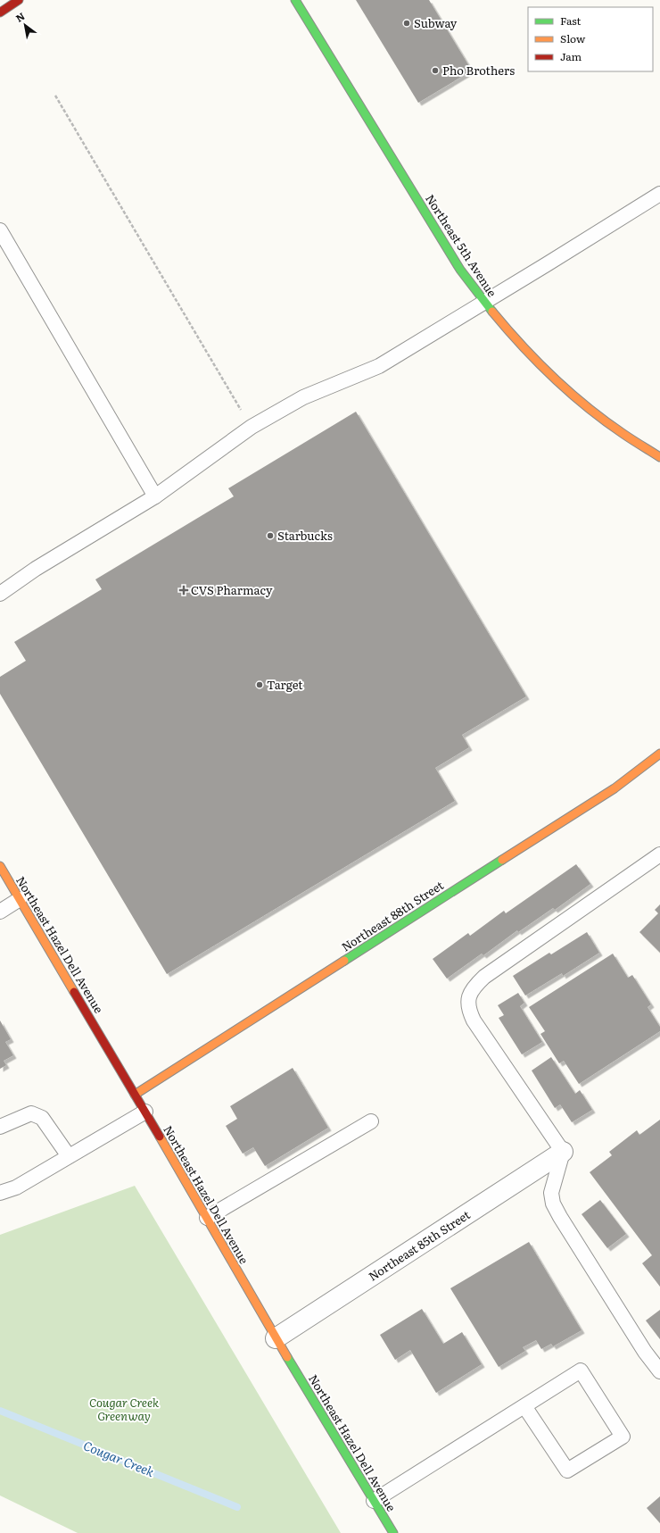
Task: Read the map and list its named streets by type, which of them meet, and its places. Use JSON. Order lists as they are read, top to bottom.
{
  "streets": {
    "street": [
      "Northeast 5th Avenue",
      "Northeast 88th Street",
      "Northeast Hazel Dell Avenue",
      "Northeast 85th Street"
    ]
  },
  "crossings": [
    ["Northeast 88th Street", "Northeast Hazel Dell Avenue"],
    ["Northeast Hazel Dell Avenue", "Northeast 85th Street"]
  ],
  "water": ["Cougar Creek"],
  "parks": ["Cougar Creek Greenway"],
  "places": {
    "other": [
      "Subway",
      "Pho Brothers",
      "Starbucks",
      "Target"
    ],
    "health": ["CVS Pharmacy"]
  },
  "legend": ["Fast", "Slow", "Jam"],
  "north": "top left"
}
